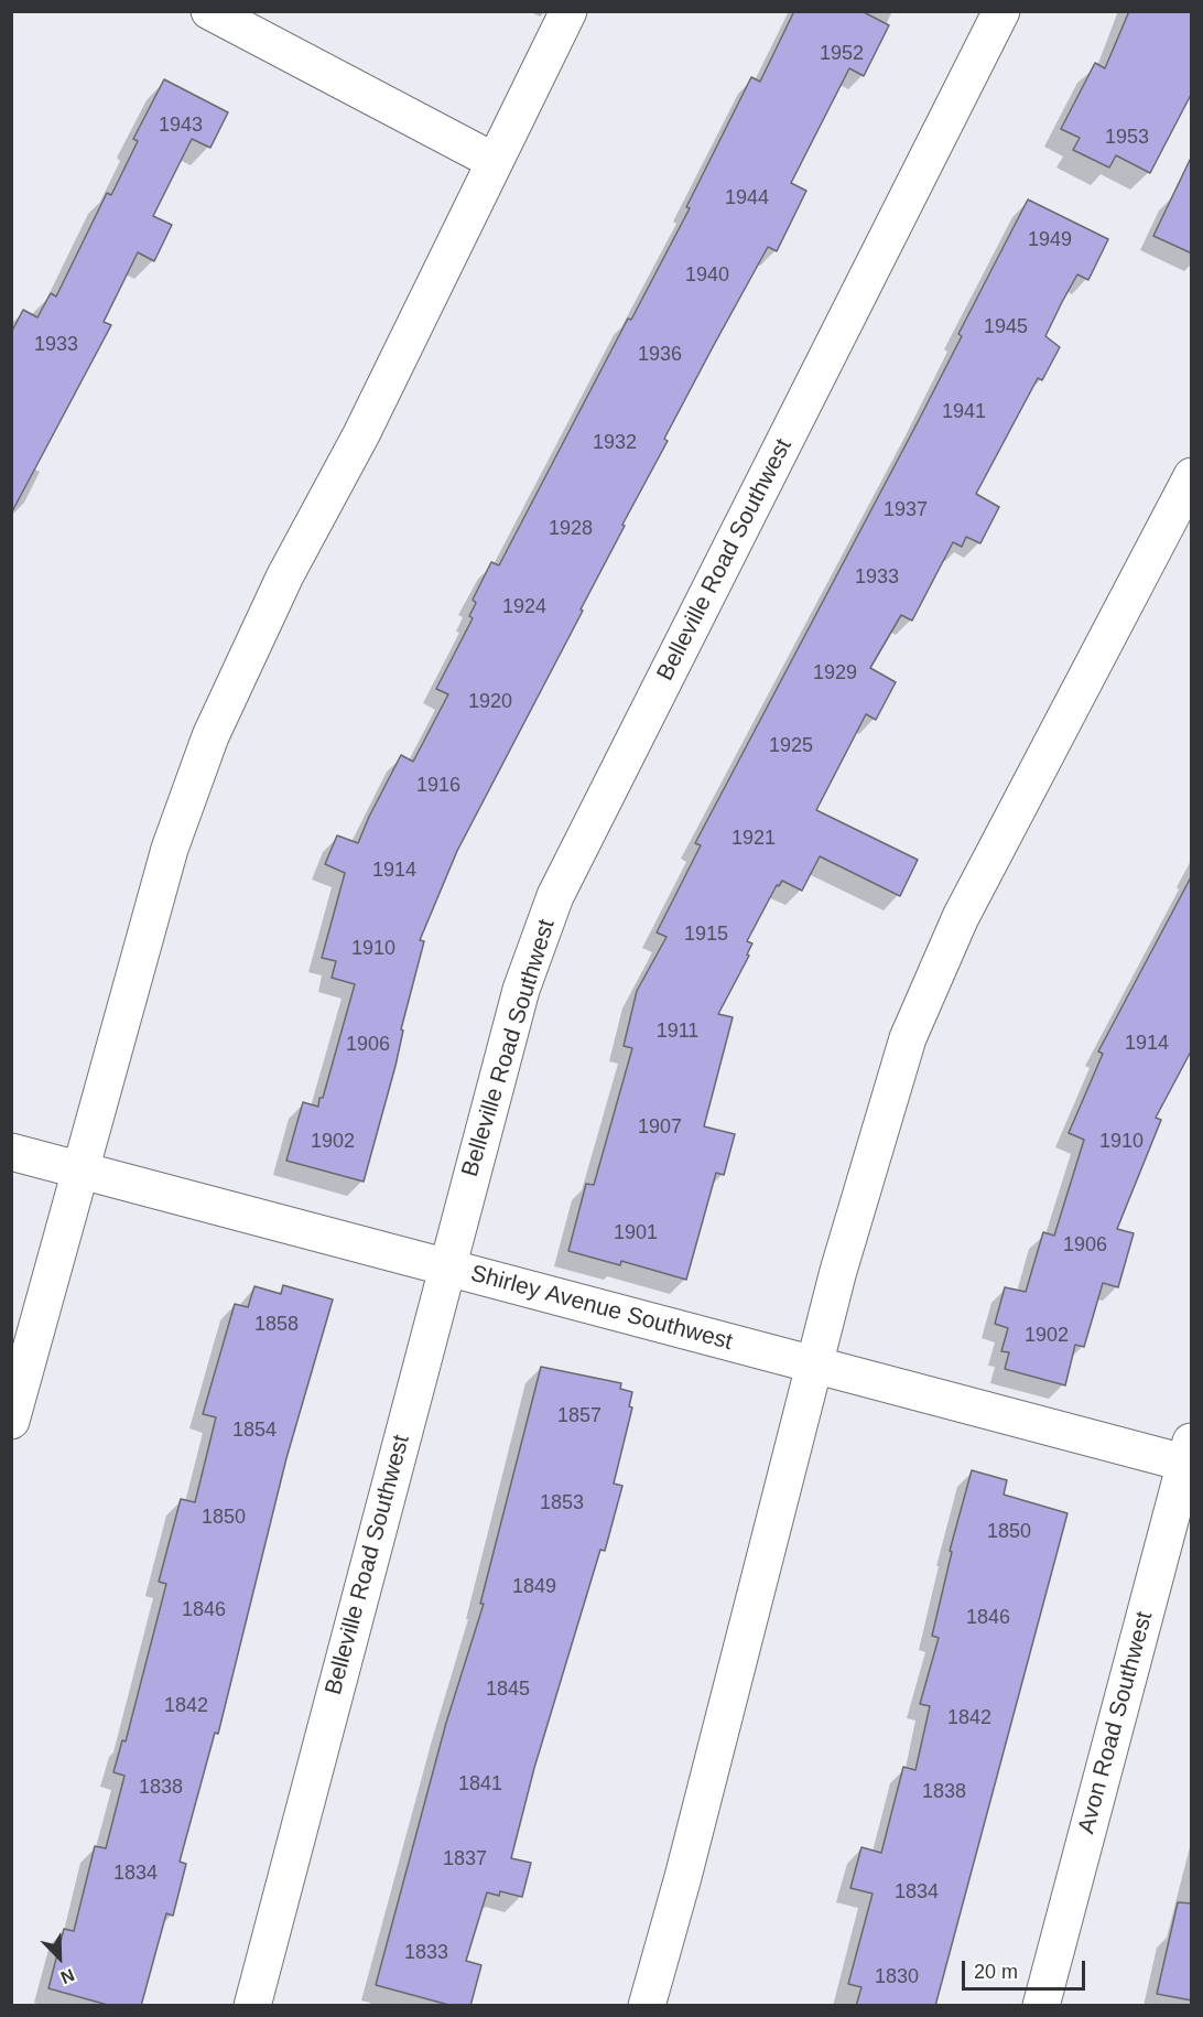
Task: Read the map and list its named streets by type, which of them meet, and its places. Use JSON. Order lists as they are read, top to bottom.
{
  "streets": {
    "street": ["Belleville Road Southwest", "Shirley Avenue Southwest", "Avon Road Southwest"]
  },
  "crossings": [
    ["Belleville Road Southwest", "Shirley Avenue Southwest"],
    ["Shirley Avenue Southwest", "Avon Road Southwest"]
  ],
  "house_numbers": [
    "1952",
    "1943",
    "1953",
    "1944",
    "1949",
    "1940",
    "1945",
    "1933",
    "1936",
    "1941",
    "1932",
    "1937",
    "1928",
    "1933",
    "1924",
    "1929",
    "1920",
    "1925",
    "1916",
    "1921",
    "1914",
    "1915",
    "1910",
    "1911",
    "1914",
    "1906",
    "1907",
    "1902",
    "1910",
    "1901",
    "1906",
    "1858",
    "1902",
    "1857",
    "1854",
    "1853",
    "1850",
    "1850",
    "1849",
    "1846",
    "1846",
    "1845",
    "1842",
    "1842",
    "1841",
    "1838",
    "1838",
    "1837",
    "1834",
    "1834",
    "1833",
    "1830"
  ],
  "scale_bar": "20 m",
  "north": "bottom right"
}
